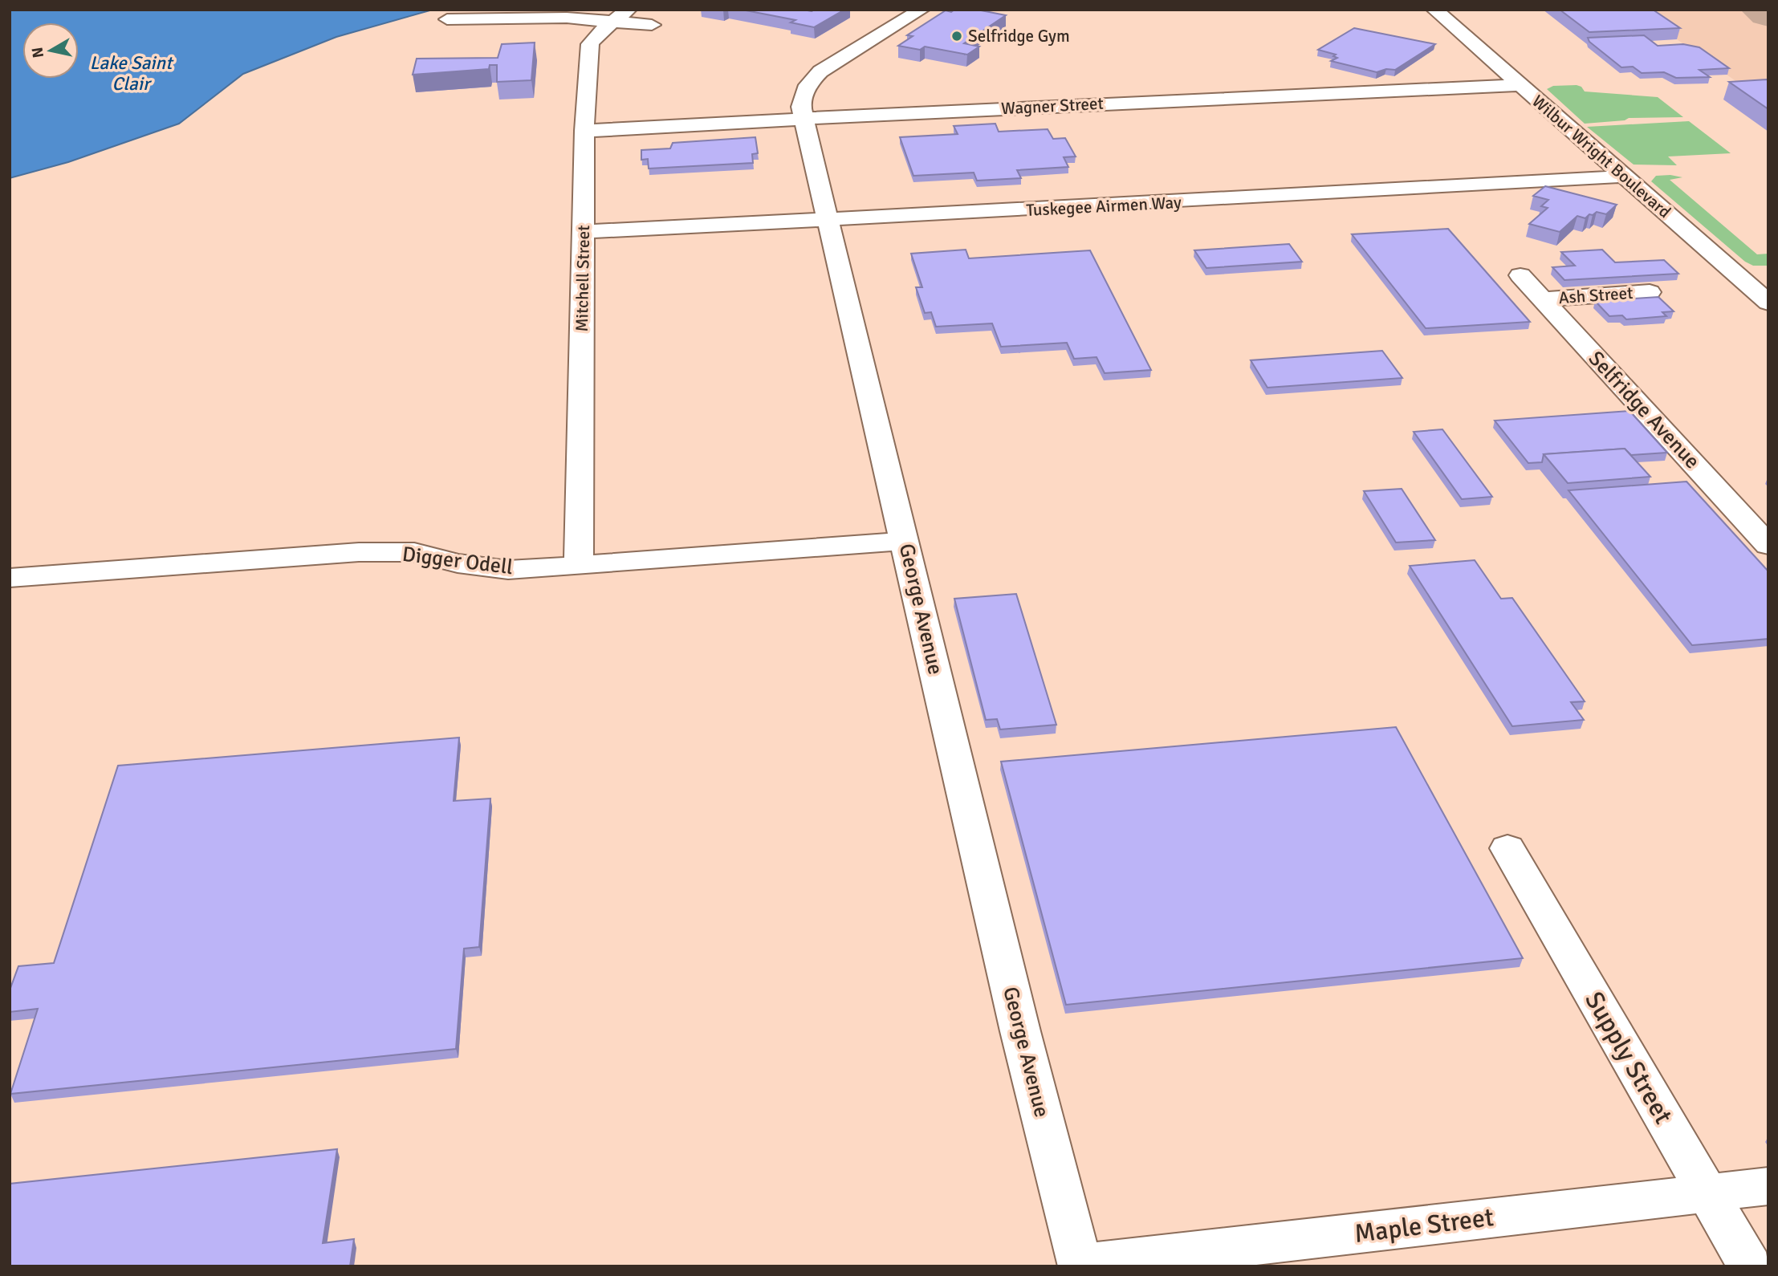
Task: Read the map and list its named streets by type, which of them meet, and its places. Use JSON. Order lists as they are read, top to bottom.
{
  "streets": {
    "street": [
      "Wagner Street",
      "Wilbur Wright Boulevard",
      "Tuskegee Airmen Way",
      "Mitchell Street",
      "Ash Street",
      "Selfridge Avenue",
      "Digger Odell",
      "George Avenue",
      "Supply Street",
      "Maple Street"
    ]
  },
  "crossings": [
    ["Wagner Street", "Wilbur Wright Boulevard"],
    ["Wagner Street", "Mitchell Street"],
    ["Wagner Street", "George Avenue"],
    ["Wilbur Wright Boulevard", "Tuskegee Airmen Way"],
    ["Tuskegee Airmen Way", "Mitchell Street"],
    ["Tuskegee Airmen Way", "George Avenue"],
    ["Mitchell Street", "Digger Odell"],
    ["Ash Street", "Selfridge Avenue"],
    ["Digger Odell", "George Avenue"],
    ["George Avenue", "Maple Street"],
    ["Supply Street", "Maple Street"]
  ],
  "water": ["Lake Saint Clair"],
  "places": ["Selfridge Gym"],
  "north": "left"
}
